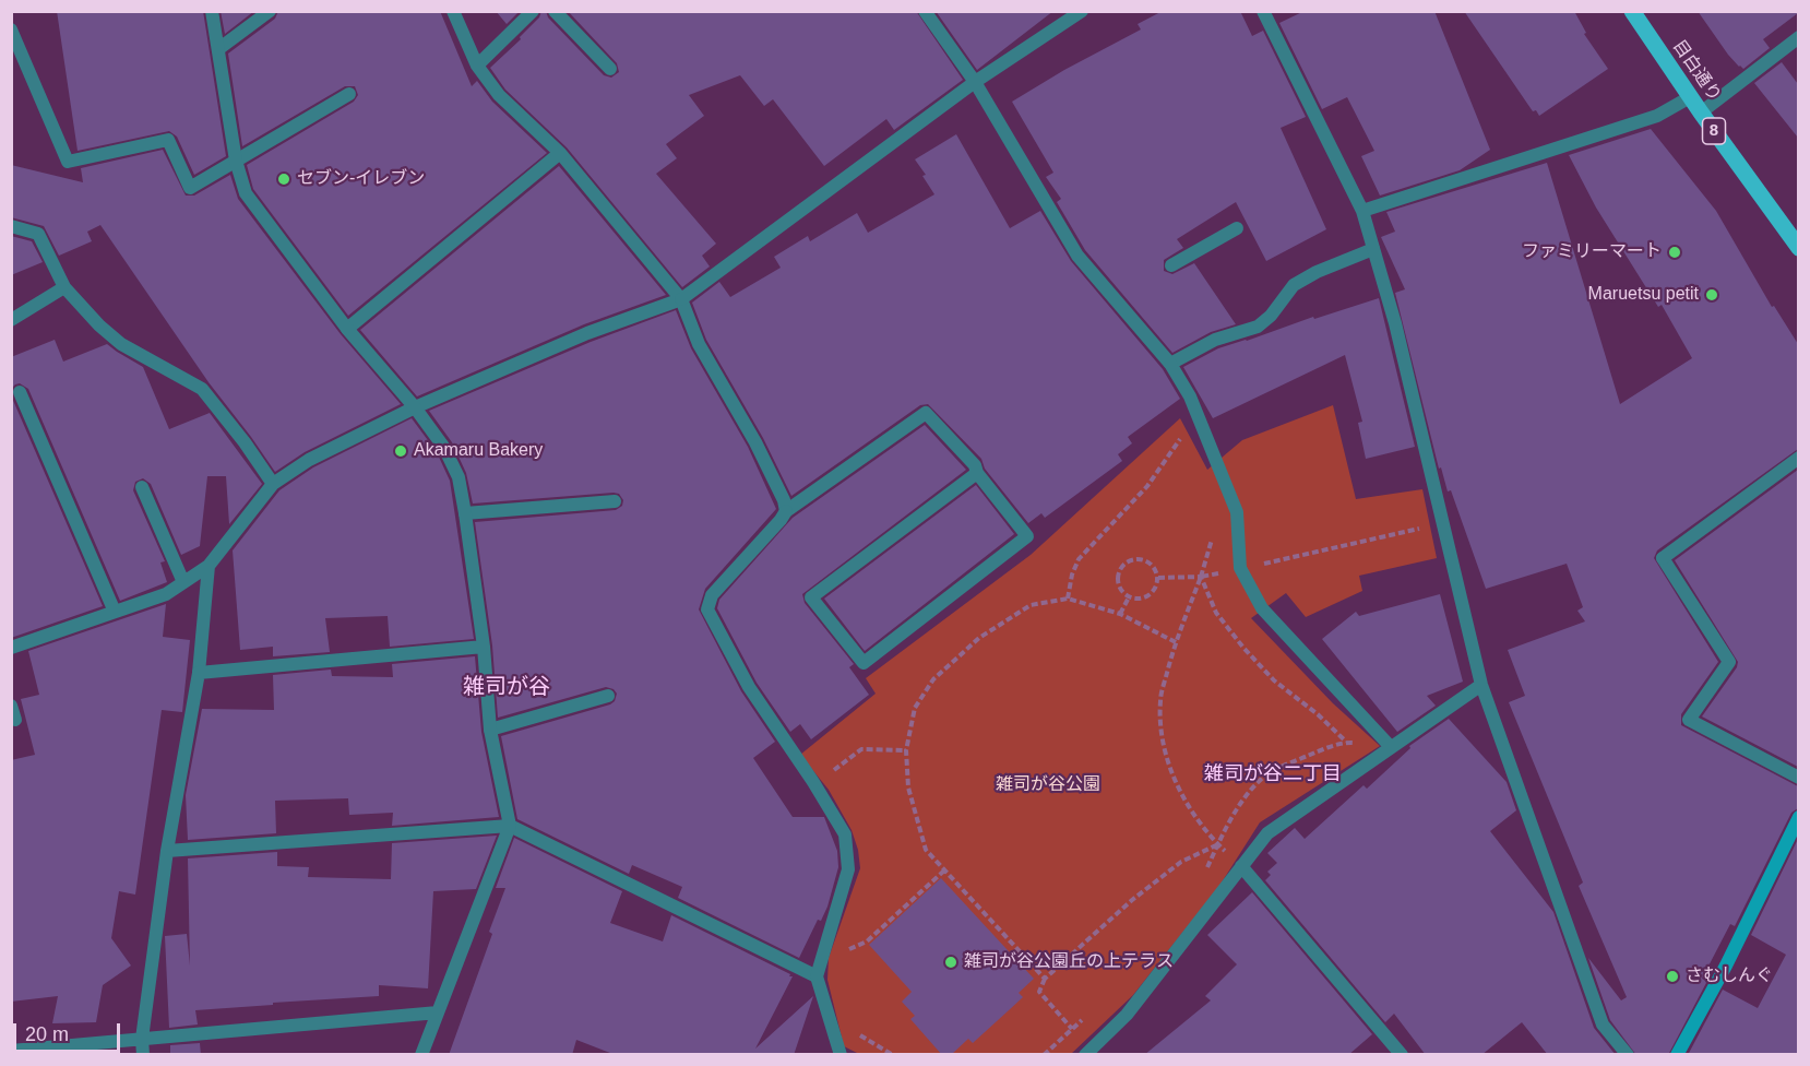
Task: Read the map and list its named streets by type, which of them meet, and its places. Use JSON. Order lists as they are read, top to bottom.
{
  "streets": {
    "main road": ["目白通り", "8"]
  },
  "districts": ["雑司が谷", "雑司が谷二丁目"],
  "parks": ["雑司が谷公園"],
  "places": [
    "セブン-イレブン",
    "ファミリーマート",
    "Maruetsu petit",
    "Akamaru Bakery",
    "雑司が谷公園丘の上テラス",
    "さむしんぐ"
  ],
  "scale_bar": "20 m"
}
